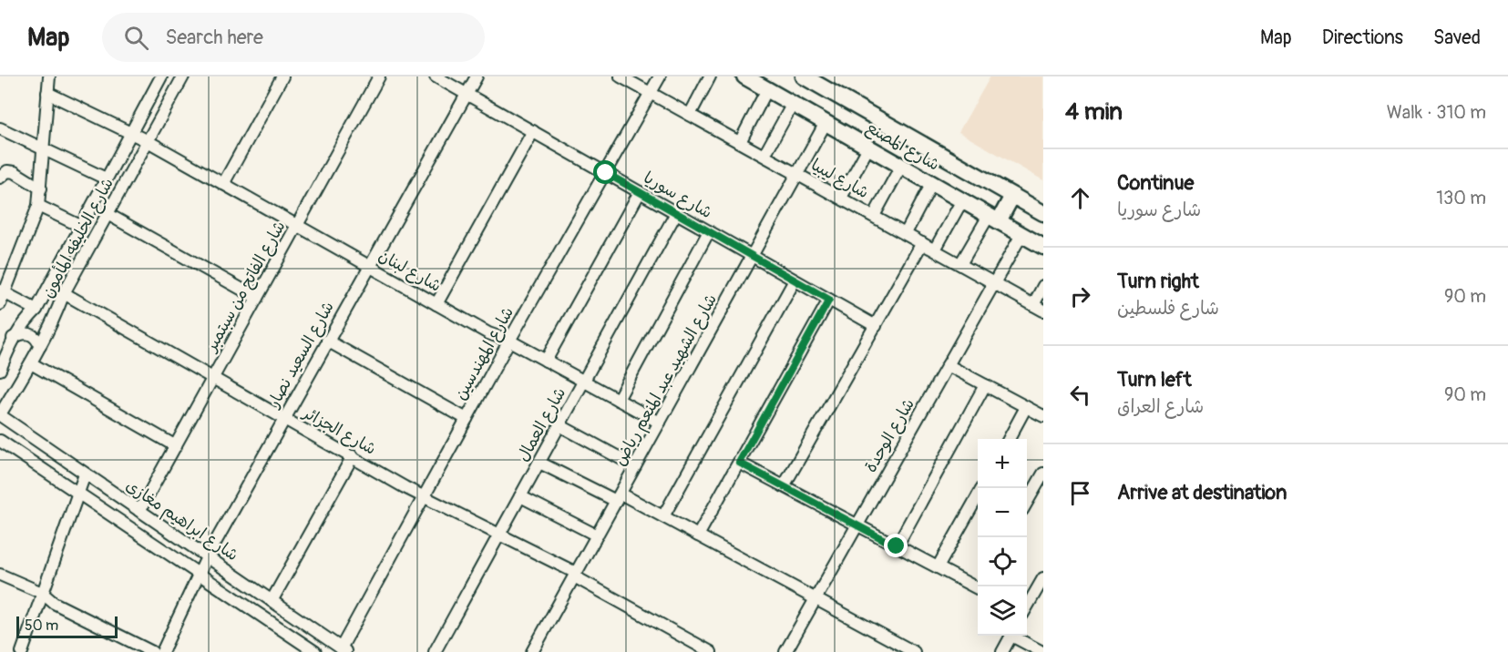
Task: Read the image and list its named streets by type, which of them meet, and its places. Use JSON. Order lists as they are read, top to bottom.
{
  "streets": {
    "main road": ["شارع المصنع"],
    "street": [
      "شارع ليبيا",
      "شارع سوريا",
      "شارع الخليفه المأمون",
      "شارع لبنان",
      "شارع الفاتح من سبتمبر",
      "شارع المهندسين",
      "شارع السعيد نصار",
      "شارع الشهيد عبد المنعم رياض",
      "شارع العمال",
      "شارع الجزائر",
      "شارع الوحدة",
      "شارع ابراهيم مغازى"
    ]
  },
  "crossings": [
    ["شارع المصنع", "شارع الشهيد عبد المنعم رياض"],
    ["شارع المصنع", "شارع الوحدة"],
    ["شارع ليبيا", "شارع المهندسين"],
    ["شارع ليبيا", "شارع الشهيد عبد المنعم رياض"],
    ["شارع ليبيا", "شارع الوحدة"],
    ["شارع سوريا", "شارع المهندسين"],
    ["شارع سوريا", "شارع السعيد نصار"],
    ["شارع سوريا", "شارع الشهيد عبد المنعم رياض"],
    ["شارع سوريا", "شارع العمال"],
    ["شارع الخليفه المأمون", "شارع لبنان"],
    ["شارع الخليفه المأمون", "شارع الجزائر"],
    ["شارع الخليفه المأمون", "شارع ابراهيم مغازى"],
    ["شارع لبنان", "شارع الفاتح من سبتمبر"],
    ["شارع لبنان", "شارع المهندسين"],
    ["شارع لبنان", "شارع السعيد نصار"],
    ["شارع لبنان", "شارع الشهيد عبد المنعم رياض"],
    ["شارع لبنان", "شارع العمال"],
    ["شارع الفاتح من سبتمبر", "شارع الجزائر"],
    ["شارع الفاتح من سبتمبر", "شارع ابراهيم مغازى"],
    ["شارع المهندسين", "شارع الجزائر"],
    ["شارع المهندسين", "شارع ابراهيم مغازى"],
    ["شارع السعيد نصار", "شارع الجزائر"],
    ["شارع السعيد نصار", "شارع ابراهيم مغازى"],
    ["شارع الشهيد عبد المنعم رياض", "شارع الجزائر"],
    ["شارع العمال", "شارع الجزائر"]
  ],
  "scale_bar": "50 m",
  "page": {
    "header": "Map",
    "search": "Search here",
    "nav": ["Map", "Directions", "Saved"],
    "heading": ["4 min", "Walk · 310 m"],
    "list": [
      ["Continue", "شارع سوريا", "130 m"],
      ["Turn right", "شارع فلسطين", "90 m"],
      ["Turn left", "شارع العراق", "90 m"],
      "Arrive at destination"
    ],
    "map_buttons": ["+", "−"],
    "scale": "50 m"
  }
}
